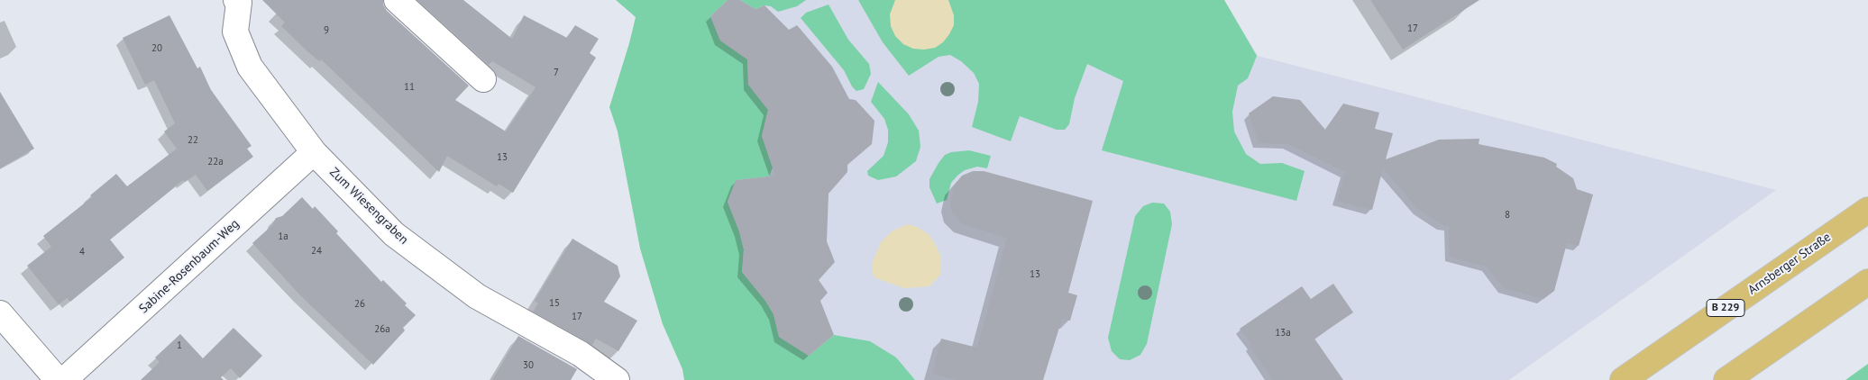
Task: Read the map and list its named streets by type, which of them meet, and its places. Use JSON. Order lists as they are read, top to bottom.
{
  "streets": {
    "main road": ["Arnsberger Straße", "B 229"],
    "street": ["Zum Wiesengraben", "Sabine-Rosenbaum-Weg"]
  },
  "crossings": [
    ["Zum Wiesengraben", "Sabine-Rosenbaum-Weg"]
  ],
  "house_numbers": [
    "17",
    "9",
    "20",
    "7",
    "11",
    "22",
    "13",
    "22a",
    "8",
    "1a",
    "24",
    "4",
    "13",
    "15",
    "26",
    "17",
    "26a",
    "13a",
    "1",
    "30"
  ]
}
